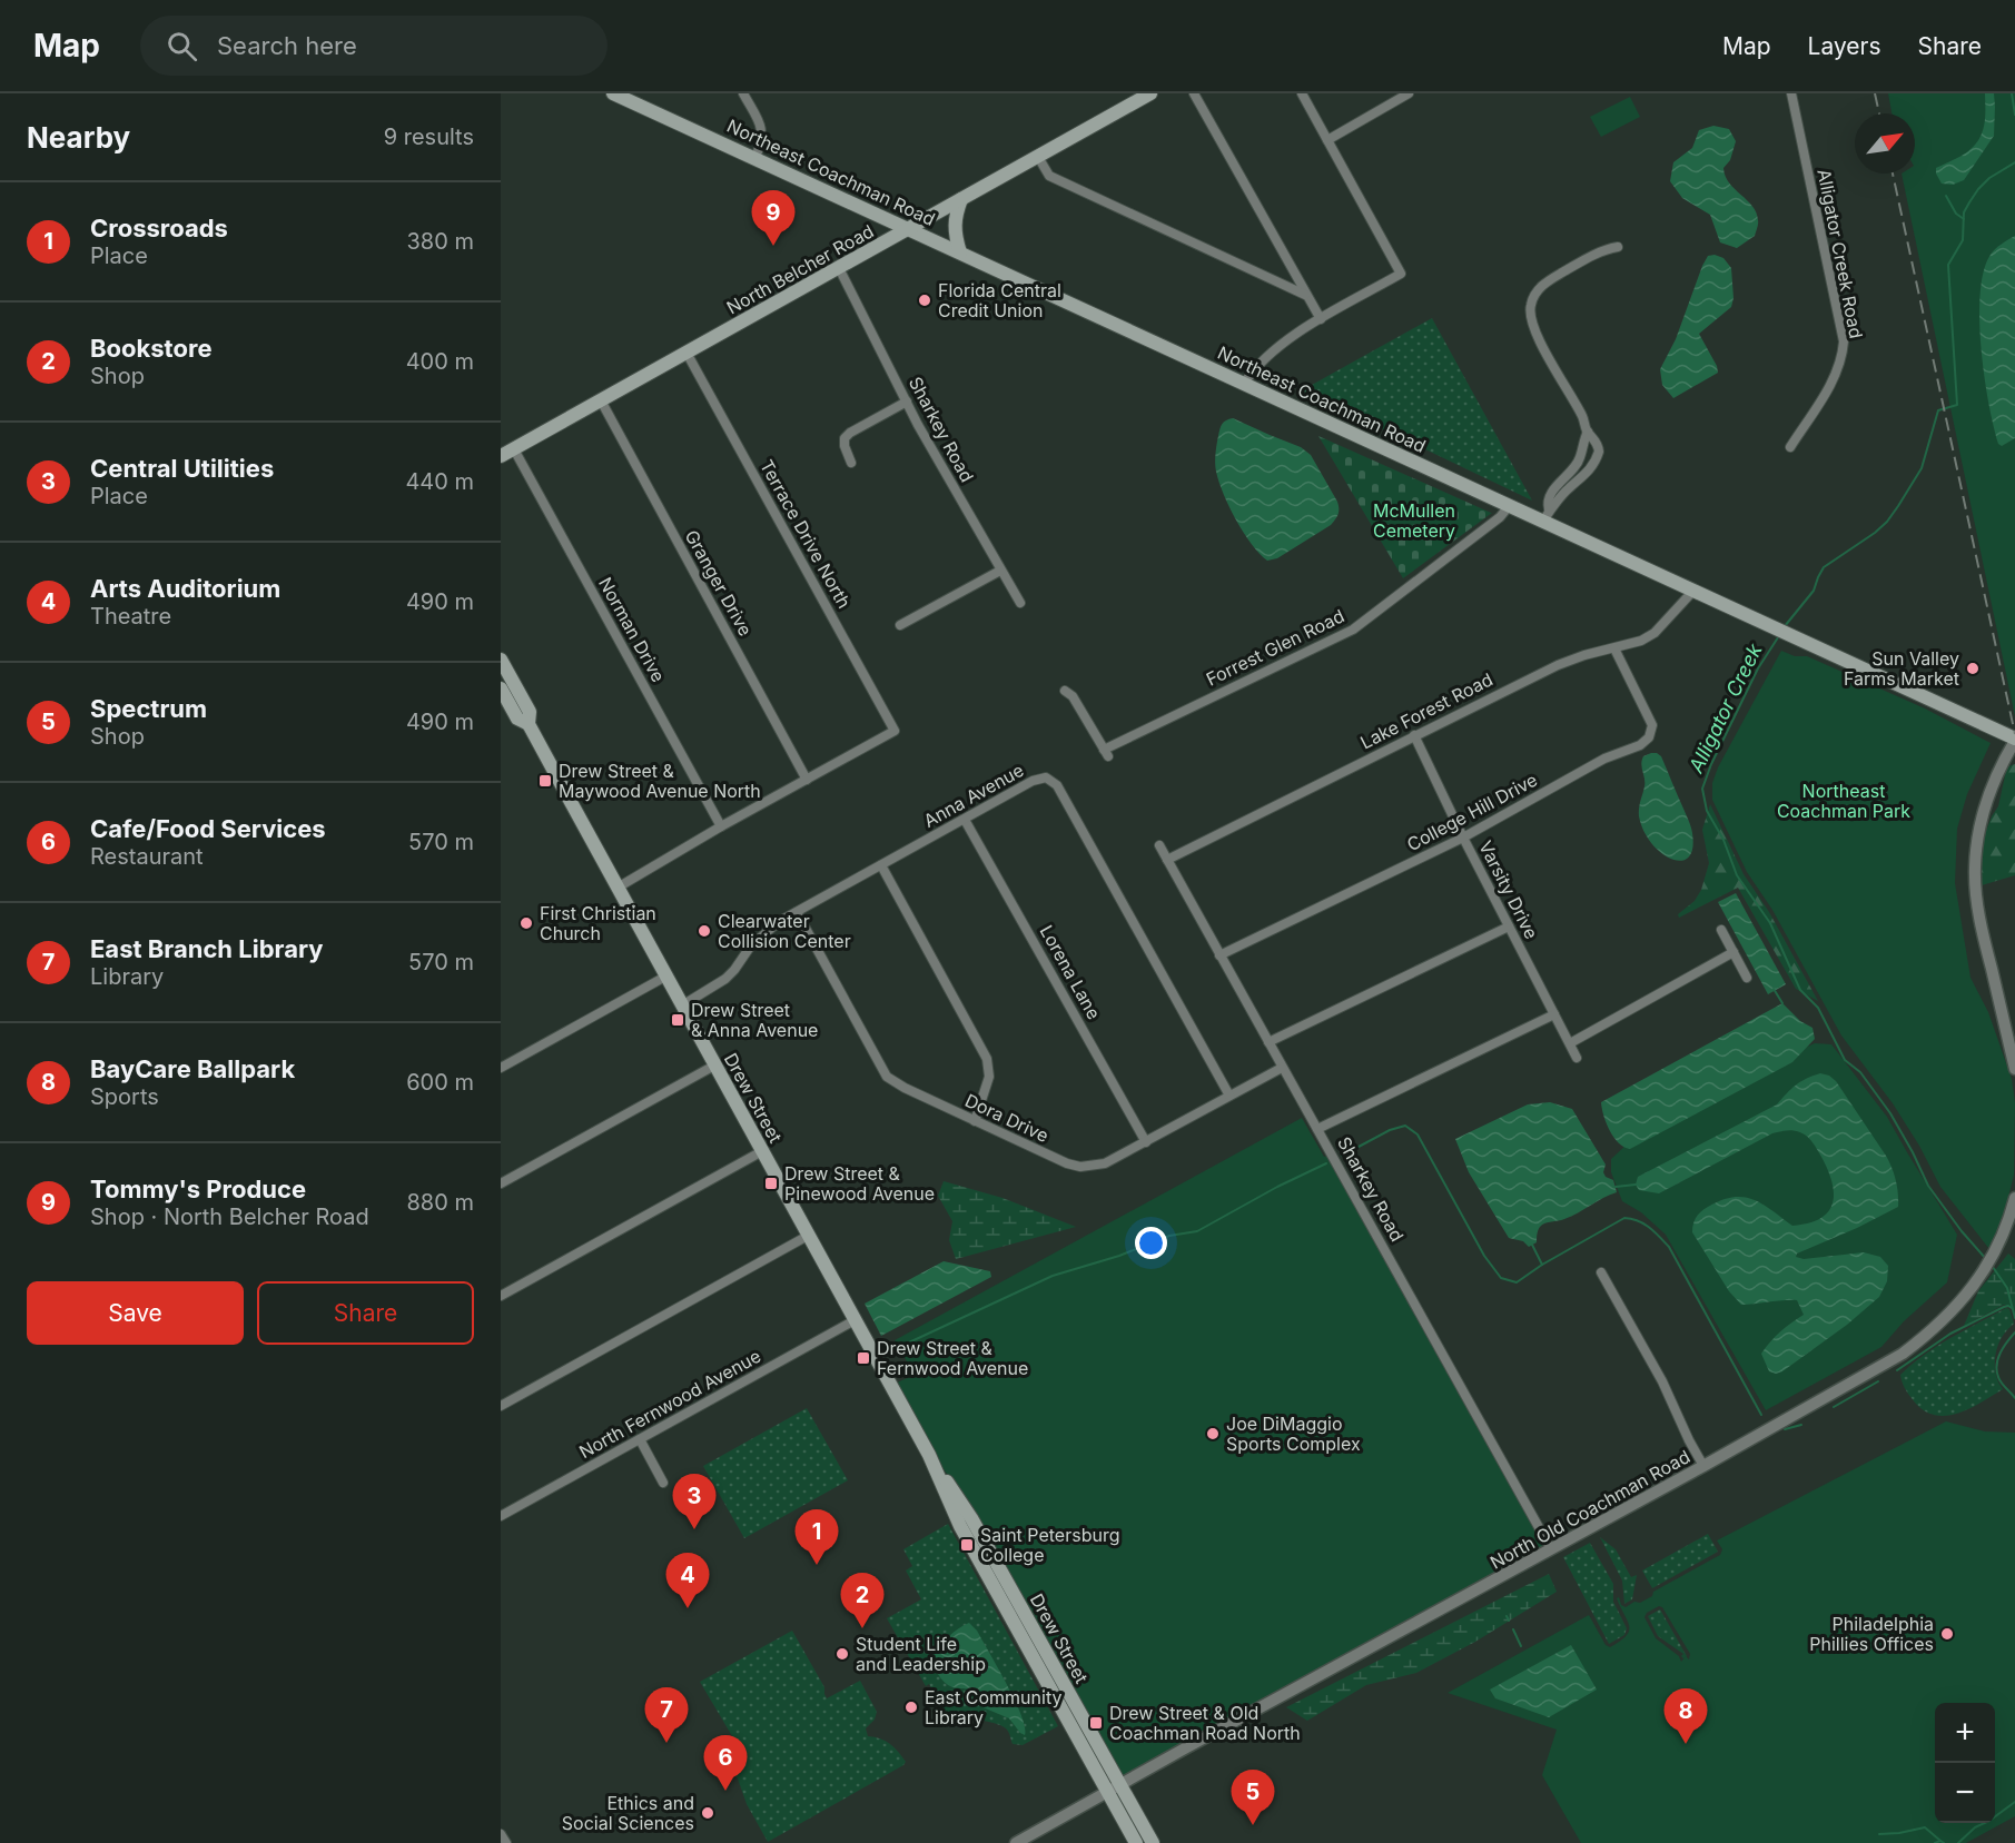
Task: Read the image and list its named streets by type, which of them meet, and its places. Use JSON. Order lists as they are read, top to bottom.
{
  "streets": {
    "main road": ["Northeast Coachman Road", "North Belcher Road", "Drew Street"],
    "street": [
      "Alligator Creek Road",
      "Sharkey Road",
      "Terrace Drive North",
      "Granger Drive",
      "Norman Drive",
      "Forrest Glen Road",
      "Lake Forest Road",
      "Anna Avenue",
      "College Hill Drive",
      "Varsity Drive",
      "Lorena Lane",
      "Dora Drive",
      "North Fernwood Avenue",
      "North Old Coachman Road"
    ]
  },
  "crossings": [
    ["Northeast Coachman Road", "North Belcher Road"],
    ["Northeast Coachman Road", "Forrest Glen Road"],
    ["Northeast Coachman Road", "Lake Forest Road"],
    ["North Belcher Road", "Sharkey Road"],
    ["North Belcher Road", "Terrace Drive North"],
    ["North Belcher Road", "Granger Drive"],
    ["North Belcher Road", "Norman Drive"],
    ["Sharkey Road", "Lake Forest Road"],
    ["Sharkey Road", "College Hill Drive"],
    ["Sharkey Road", "Dora Drive"],
    ["Sharkey Road", "North Old Coachman Road"],
    ["Terrace Drive North", "Granger Drive"],
    ["Lake Forest Road", "College Hill Drive"],
    ["Lake Forest Road", "Varsity Drive"],
    ["Anna Avenue", "Lorena Lane"],
    ["Anna Avenue", "Drew Street"],
    ["Anna Avenue", "Dora Drive"],
    ["College Hill Drive", "Varsity Drive"],
    ["Lorena Lane", "Dora Drive"],
    ["Drew Street", "North Fernwood Avenue"],
    ["Drew Street", "North Old Coachman Road"]
  ],
  "water": ["Alligator Creek"],
  "parks": ["McMullen Cemetery", "Northeast Coachman Park"],
  "places": {
    "other": [
      "Florida Central Credit Union",
      "Sun Valley Farms Market",
      "First Christian Church",
      "Clearwater Collision Center",
      "Joe DiMaggio Sports Complex",
      "Philadelphia Phillies Offices",
      "Student Life and Leadership",
      "East Community Library",
      "Ethics and Social Sciences"
    ],
    "transit": [
      "Drew Street & Maywood Avenue North",
      "Drew Street & Anna Avenue",
      "Drew Street & Pinewood Avenue",
      "Drew Street & Fernwood Avenue",
      "Saint Petersburg College",
      "Drew Street & Old Coachman Road North"
    ]
  },
  "north": "top right",
  "page": {
    "header": "Map",
    "search": "Search here",
    "nav": ["Map", "Layers", "Share"],
    "heading": ["Nearby", "9 results"],
    "list": [
      {
        "mark": "1",
        "name": "Crossroads",
        "note": "Place",
        "value": "380 m"
      },
      {
        "mark": "2",
        "name": "Bookstore",
        "note": "Shop",
        "value": "400 m"
      },
      {
        "mark": "3",
        "name": "Central Utilities",
        "note": "Place",
        "value": "440 m"
      },
      {
        "mark": "4",
        "name": "Arts Auditorium",
        "note": "Theatre",
        "value": "490 m"
      },
      {
        "mark": "5",
        "name": "Spectrum",
        "note": "Shop",
        "value": "490 m"
      },
      {
        "mark": "6",
        "name": "Cafe/Food Services",
        "note": "Restaurant",
        "value": "570 m"
      },
      {
        "mark": "7",
        "name": "East Branch Library",
        "note": "Library",
        "value": "570 m"
      },
      {
        "mark": "8",
        "name": "BayCare Ballpark",
        "note": "Sports",
        "value": "600 m"
      },
      {
        "mark": "9",
        "name": "Tommy's Produce",
        "note": "Shop · North Belcher Road",
        "value": "880 m"
      }
    ],
    "pins": [
      "9",
      "3",
      "1",
      "4",
      "2",
      "7",
      "8",
      "6",
      "5"
    ],
    "buttons": ["Save", "Share"],
    "map_buttons": ["+", "−"]
  }
}
